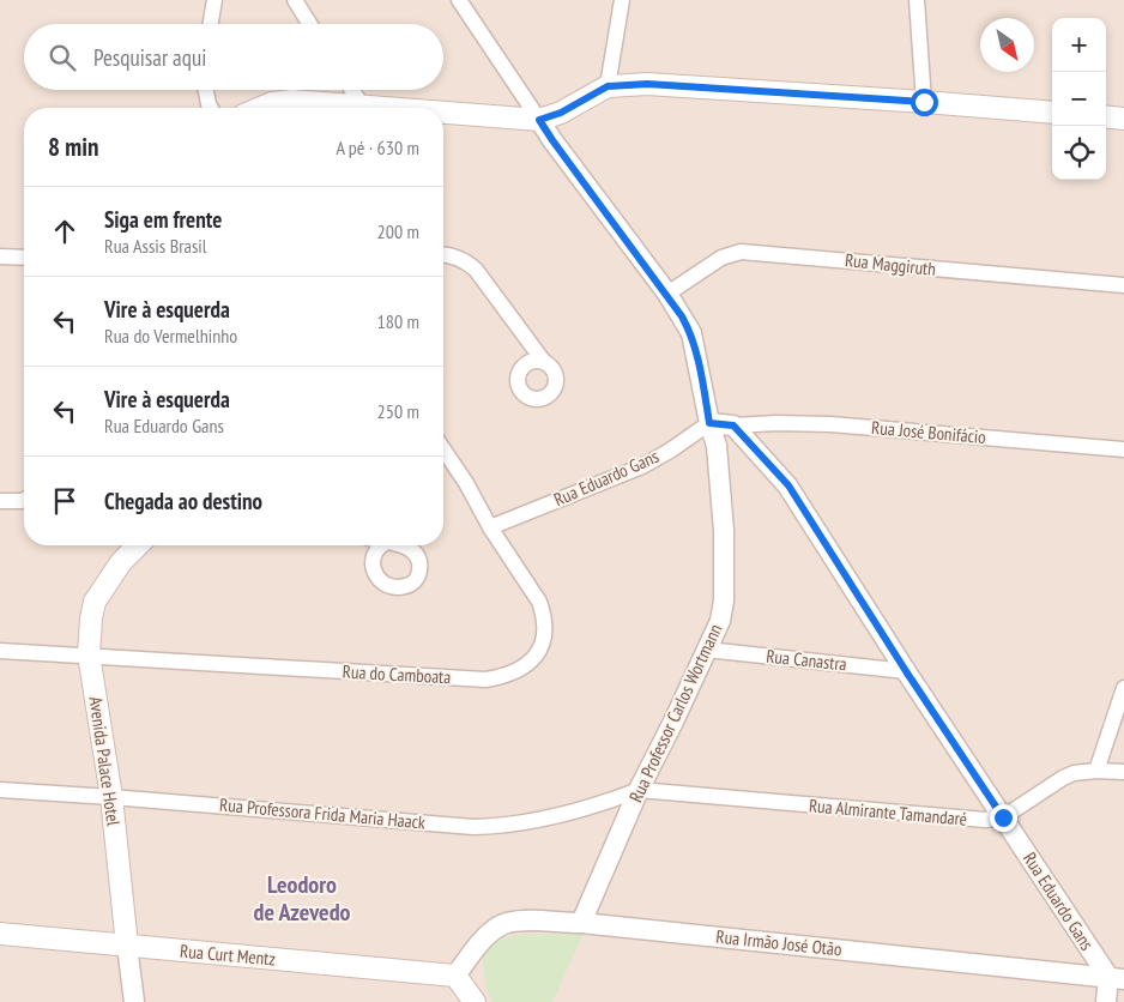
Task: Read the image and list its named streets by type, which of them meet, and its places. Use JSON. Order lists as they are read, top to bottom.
{
  "streets": {
    "main road": ["Avenida Palace Hotel", "Rua Curt Mentz"],
    "street": [
      "Rua Maggiruth",
      "Rua José Bonifácio",
      "Rua Eduardo Gans",
      "Rua Canastra",
      "Rua do Camboata",
      "Rua Professor Carlos Wortmann",
      "Rua Almirante Tamandaré",
      "Rua Professora Frida Maria Haack",
      "Rua Irmão José Otão"
    ]
  },
  "crossings": [
    ["Rua Maggiruth", "Rua Professor Carlos Wortmann"],
    ["Rua José Bonifácio", "Rua Eduardo Gans"],
    ["Rua Eduardo Gans", "Rua Canastra"],
    ["Rua Eduardo Gans", "Rua do Camboata"],
    ["Rua Eduardo Gans", "Rua Professor Carlos Wortmann"],
    ["Rua Eduardo Gans", "Rua Almirante Tamandaré"],
    ["Rua Eduardo Gans", "Rua Irmão José Otão"],
    ["Rua Canastra", "Rua Professor Carlos Wortmann"],
    ["Rua do Camboata", "Avenida Palace Hotel"],
    ["Rua Professor Carlos Wortmann", "Rua Almirante Tamandaré"],
    ["Rua Professor Carlos Wortmann", "Rua Professora Frida Maria Haack"],
    ["Rua Professor Carlos Wortmann", "Rua Irmão José Otão"],
    ["Avenida Palace Hotel", "Rua Professora Frida Maria Haack"],
    ["Avenida Palace Hotel", "Rua Curt Mentz"],
    ["Rua Almirante Tamandaré", "Rua Professora Frida Maria Haack"],
    ["Rua Irmão José Otão", "Rua Curt Mentz"]
  ],
  "districts": ["Leodoro de Azevedo"],
  "north": "bottom right",
  "page": {
    "map_buttons": ["+", "−"],
    "search": "Pesquisar aqui",
    "heading": ["8 min", "A pé · 630 m"],
    "list": [
      ["Siga em frente", "Rua Assis Brasil", "200 m"],
      ["Vire à esquerda", "Rua do Vermelhinho", "180 m"],
      ["Vire à esquerda", "Rua Eduardo Gans", "250 m"],
      "Chegada ao destino"
    ]
  }
}
